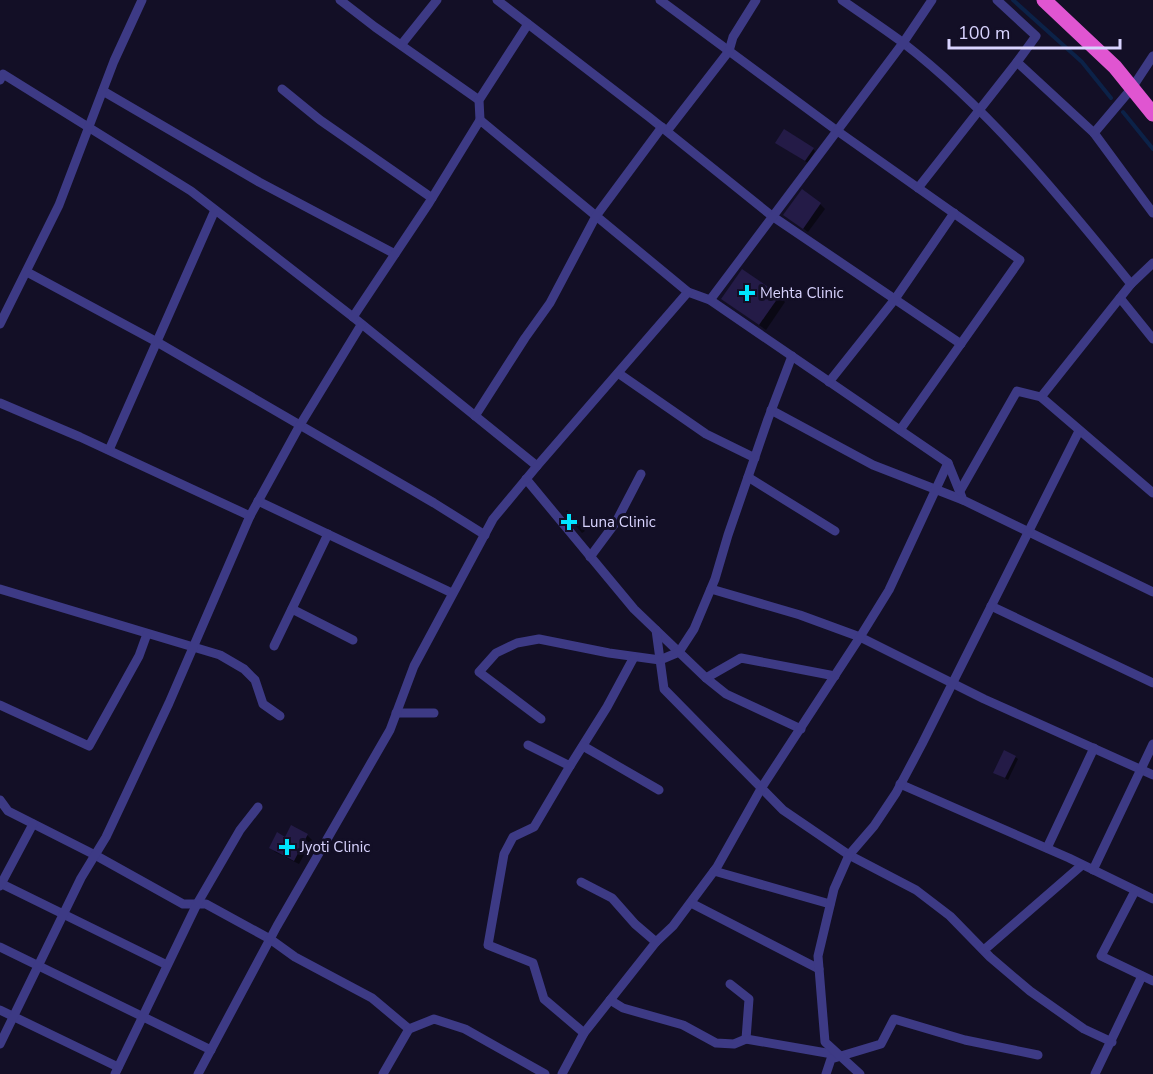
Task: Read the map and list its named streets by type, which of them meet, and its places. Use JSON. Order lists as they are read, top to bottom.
{
  "places": {
    "health": ["Mehta Clinic", "Luna Clinic", "Jyoti Clinic"]
  },
  "scale_bar": "100 m"
}
